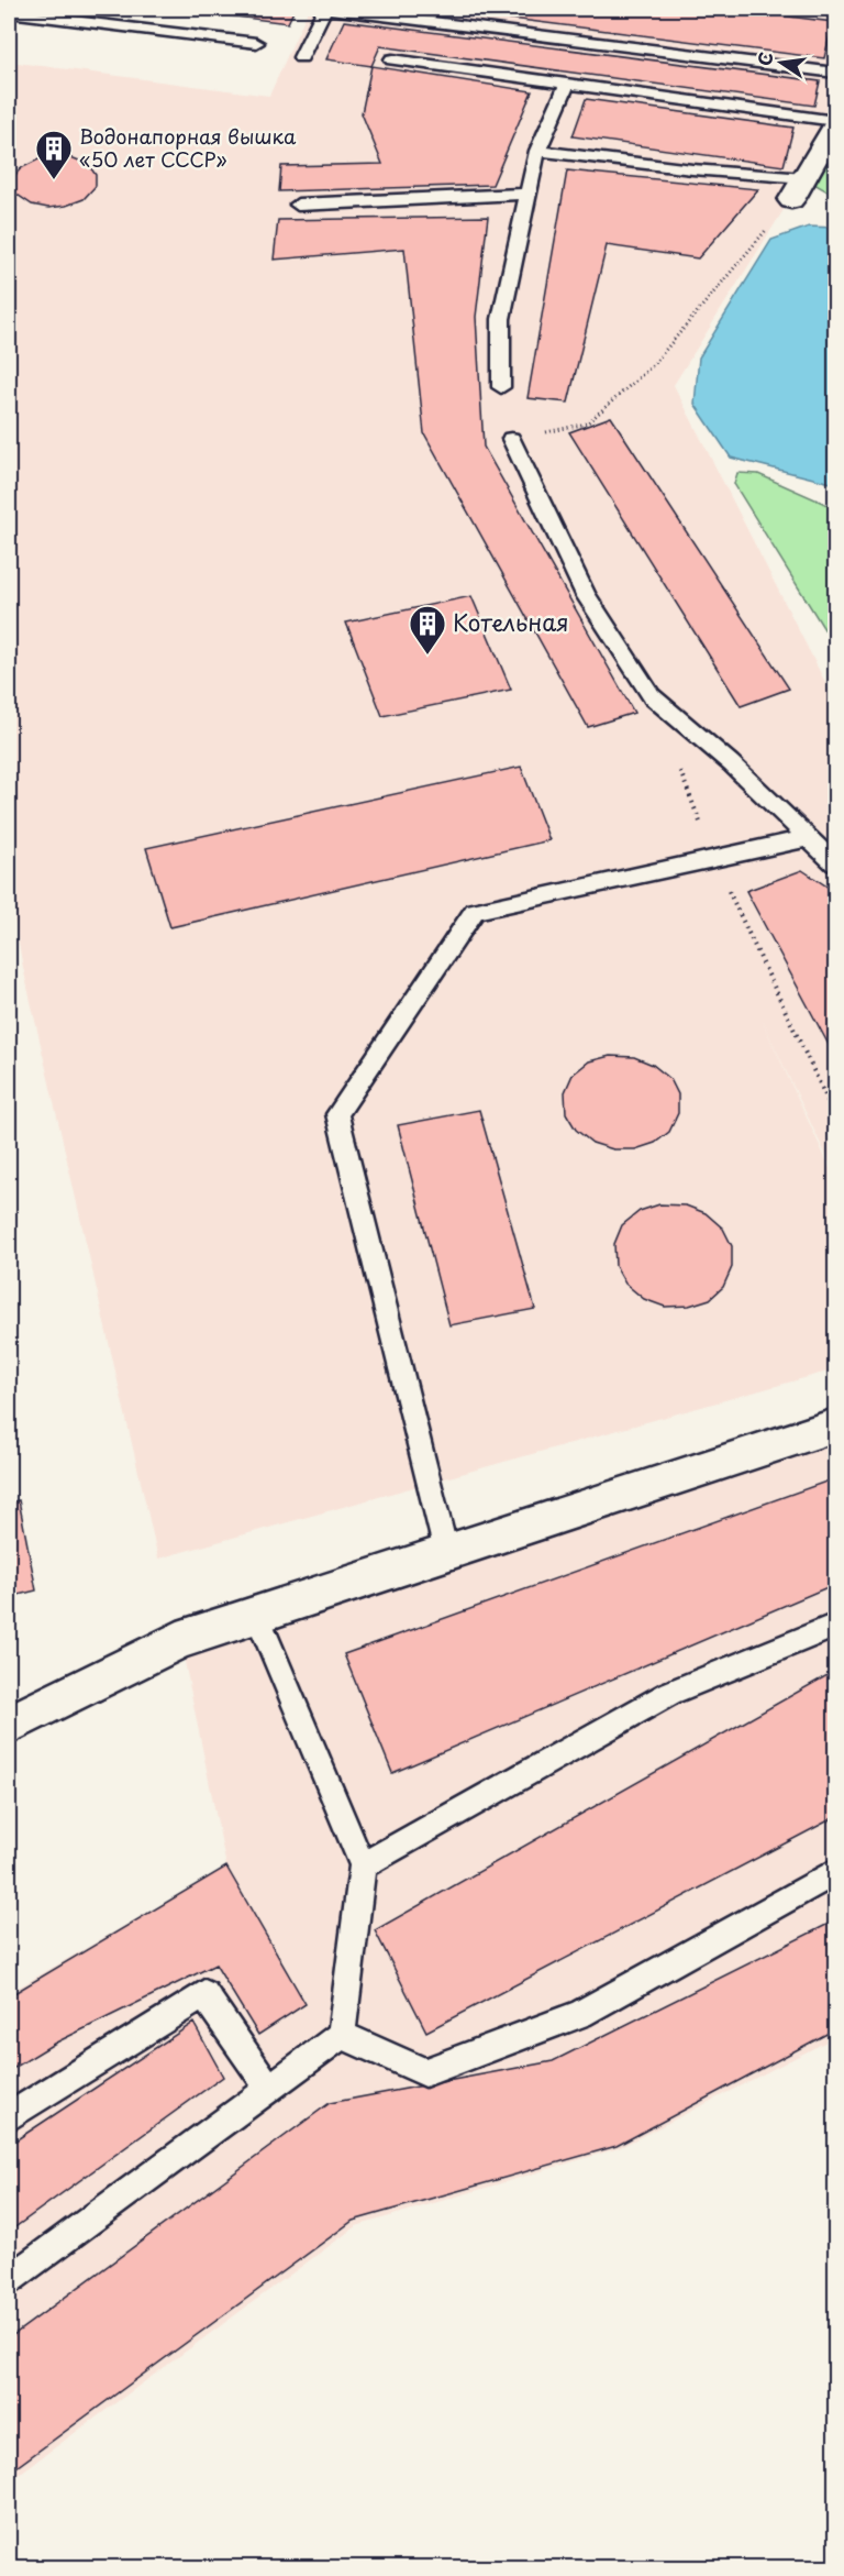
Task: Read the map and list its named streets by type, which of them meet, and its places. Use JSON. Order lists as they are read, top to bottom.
{
  "places": {
    "building": ["Водонапорная вышка «50 лет СССР»", "Котельная"]
  },
  "north": "left"
}
